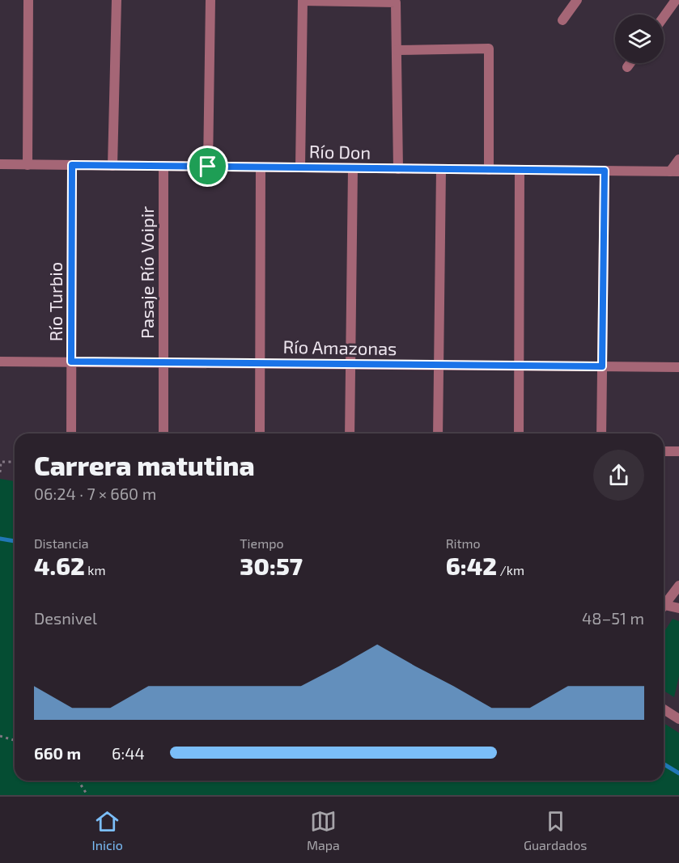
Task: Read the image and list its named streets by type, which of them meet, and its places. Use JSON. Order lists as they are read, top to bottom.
{
  "streets": {
    "street": [
      "Río Don",
      "Pasaje Río Voipir",
      "Río Turbio",
      "Río Amazonas"
    ]
  },
  "crossings": [
    ["Río Don", "Pasaje Río Voipir"],
    ["Río Don", "Río Turbio"],
    ["Pasaje Río Voipir", "Río Amazonas"],
    ["Río Turbio", "Río Amazonas"]
  ],
  "page": {
    "heading": ["Carrera matutina", "06:24 · 7 × 660 m"],
    "stats": [
      ["Distancia", "4.62 km"],
      ["Tiempo", "30:57"],
      ["Ritmo", "6:42 /km"]
    ],
    "chart": ["Desnivel", "48–51 m"],
    "list": [
      {
        "name": "660 m",
        "note": "6:44"
      }
    ],
    "tabs": ["Inicio", "Mapa", "Guardados"]
  }
}
